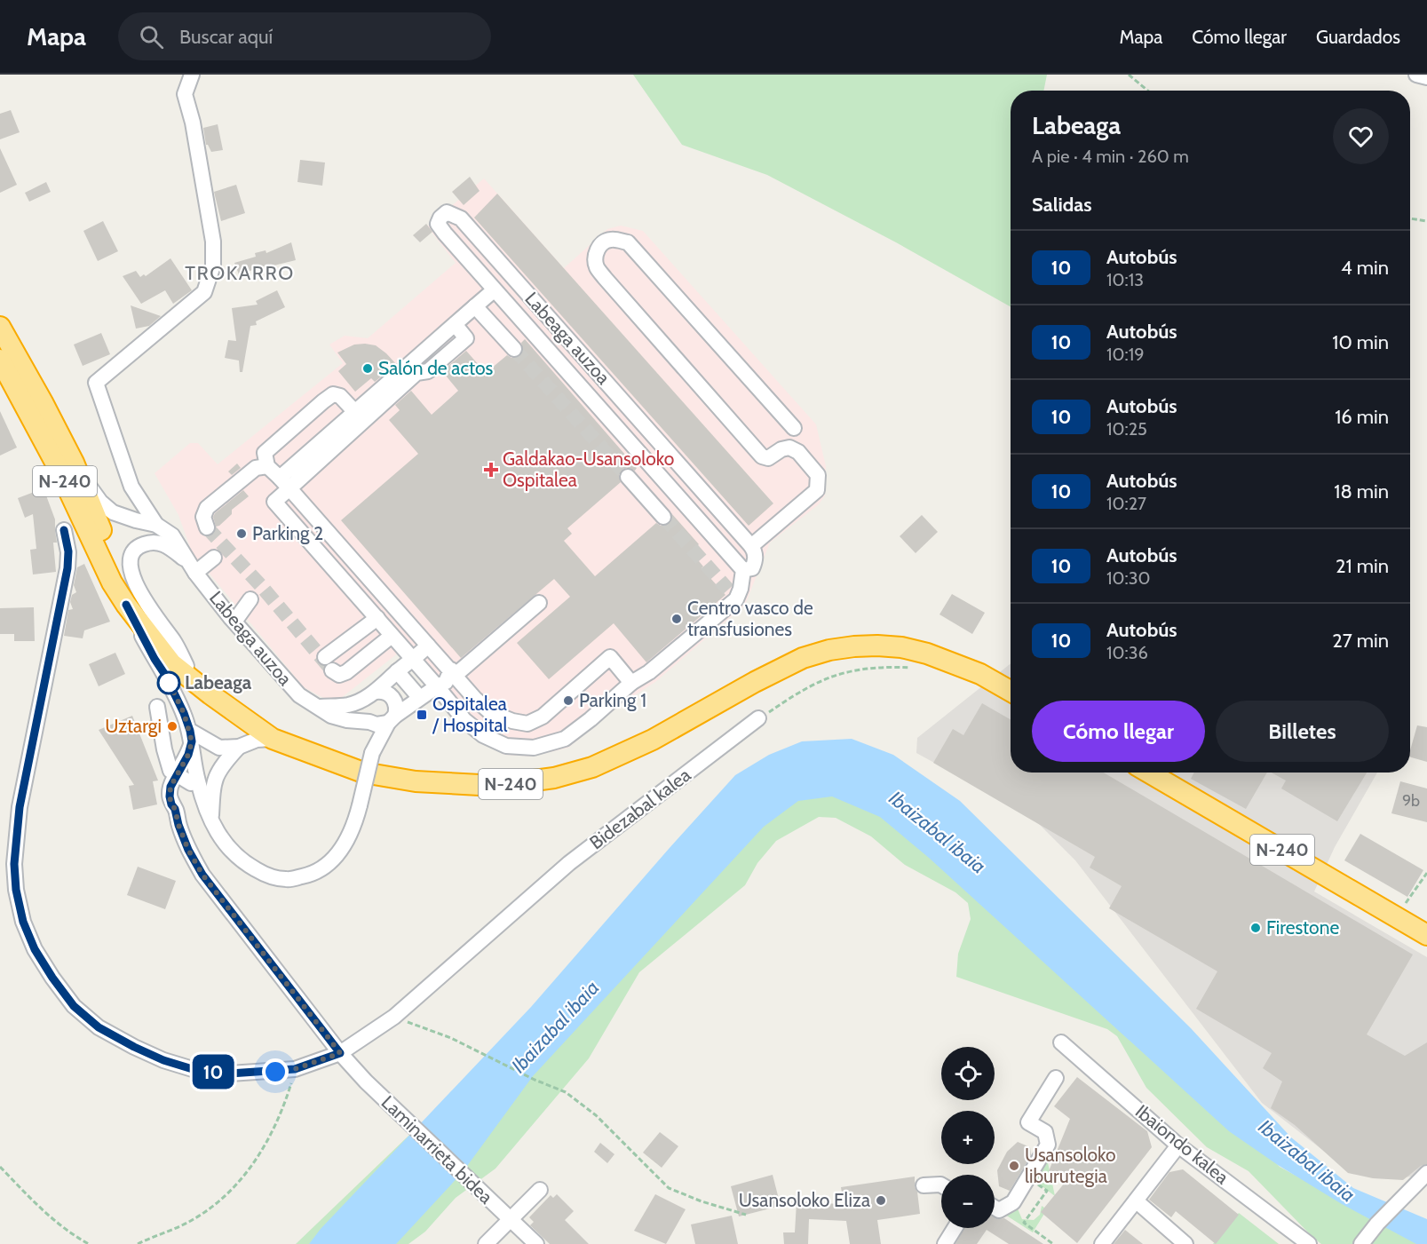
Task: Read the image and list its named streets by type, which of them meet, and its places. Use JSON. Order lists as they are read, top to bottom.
{
  "streets": {
    "highway": ["N-240"],
    "street": [
      "Labeaga auzoa",
      "Bidezabal kalea",
      "Ibaiondo kalea",
      "Laminarrieta bidea"
    ]
  },
  "crossings": [
    ["Labeaga auzoa", "N-240"],
    ["Bidezabal kalea", "Laminarrieta bidea"]
  ],
  "districts": ["TROKARRO"],
  "water": ["Ibaizabal ibaia"],
  "places": {
    "other": [
      "Salón de actos",
      "Parking 2",
      "Centro vasco de transfusiones",
      "Labeaga",
      "Parking 1",
      "Uztargi",
      "Firestone",
      "Usansoloko liburutegia",
      "Usansoloko Eliza"
    ],
    "health": ["Galdakao-Usansoloko Ospitalea"],
    "transit": ["Ospitalea / Hospital"]
  },
  "lines": ["bus line 10"],
  "house_numbers": ["9b"],
  "page": {
    "header": "Mapa",
    "search": "Buscar aquí",
    "nav": ["Mapa", "Cómo llegar", "Guardados"],
    "on_map": "10",
    "heading": [
      ["Labeaga", "A pie · 4 min · 260 m"],
      "Salidas"
    ],
    "list": [
      {
        "mark": "10",
        "name": "Autobús",
        "note": "10:13",
        "value": "4 min"
      },
      {
        "mark": "10",
        "name": "Autobús",
        "note": "10:19",
        "value": "10 min"
      },
      {
        "mark": "10",
        "name": "Autobús",
        "note": "10:25",
        "value": "16 min"
      },
      {
        "mark": "10",
        "name": "Autobús",
        "note": "10:27",
        "value": "18 min"
      },
      {
        "mark": "10",
        "name": "Autobús",
        "note": "10:30",
        "value": "21 min"
      },
      {
        "mark": "10",
        "name": "Autobús",
        "note": "10:36",
        "value": "27 min"
      }
    ],
    "buttons": ["Cómo llegar", "Billetes"],
    "map_buttons": ["+", "−"]
  }
}
